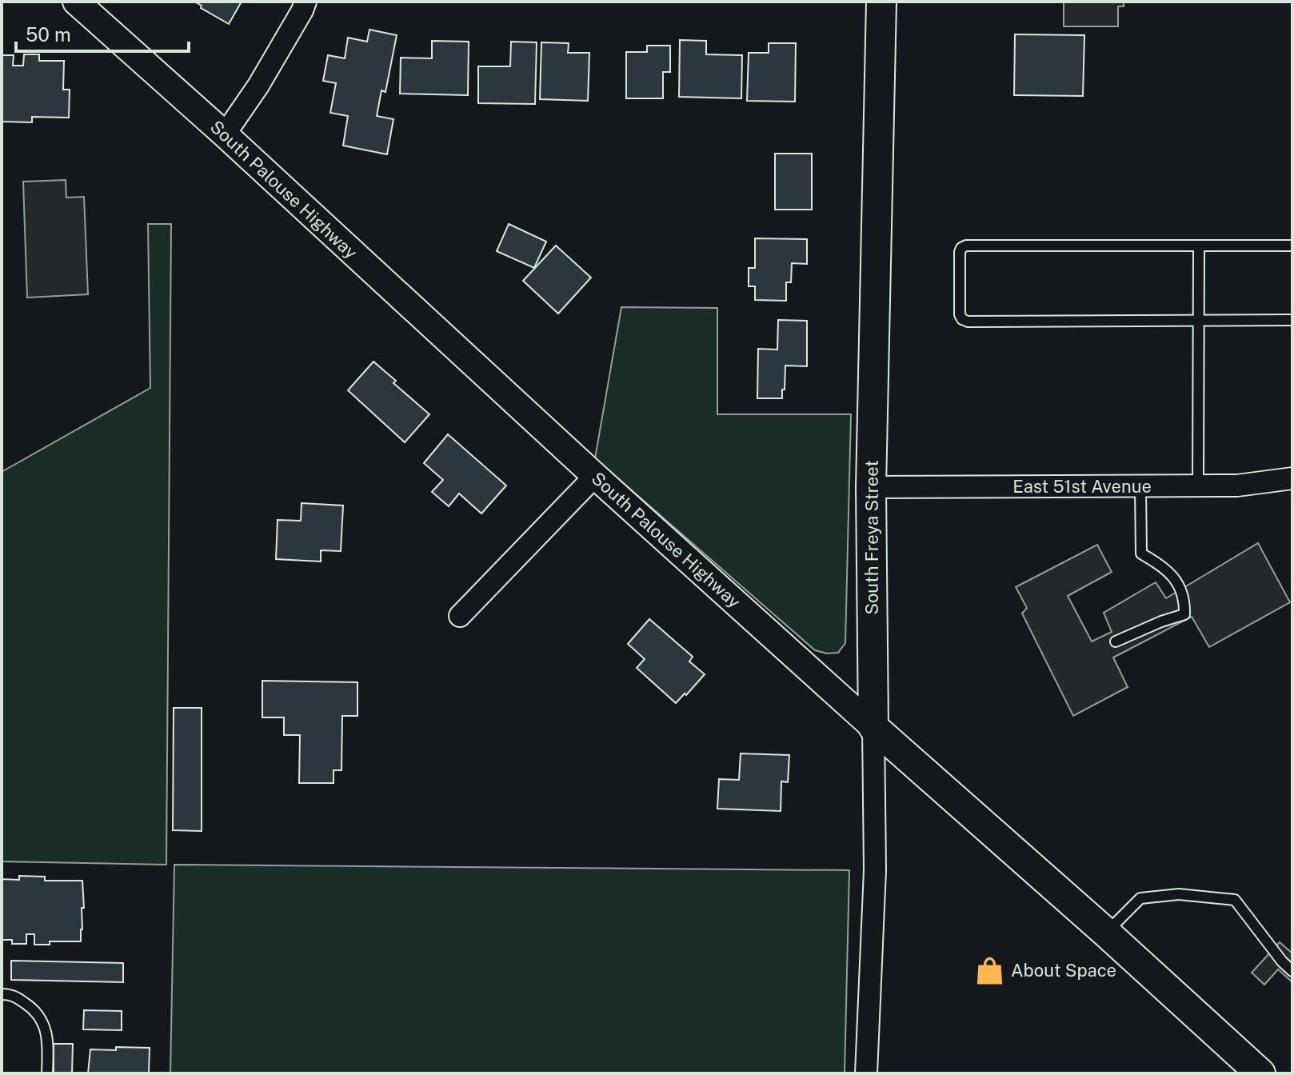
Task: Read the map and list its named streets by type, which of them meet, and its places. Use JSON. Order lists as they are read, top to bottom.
{
  "streets": {
    "main road": ["South Palouse Highway", "South Freya Street"],
    "street": ["East 51st Avenue"]
  },
  "crossings": [
    ["South Palouse Highway", "South Freya Street"],
    ["East 51st Avenue", "South Freya Street"]
  ],
  "places": {
    "shop": ["About Space"]
  },
  "scale_bar": "50 m"
}
